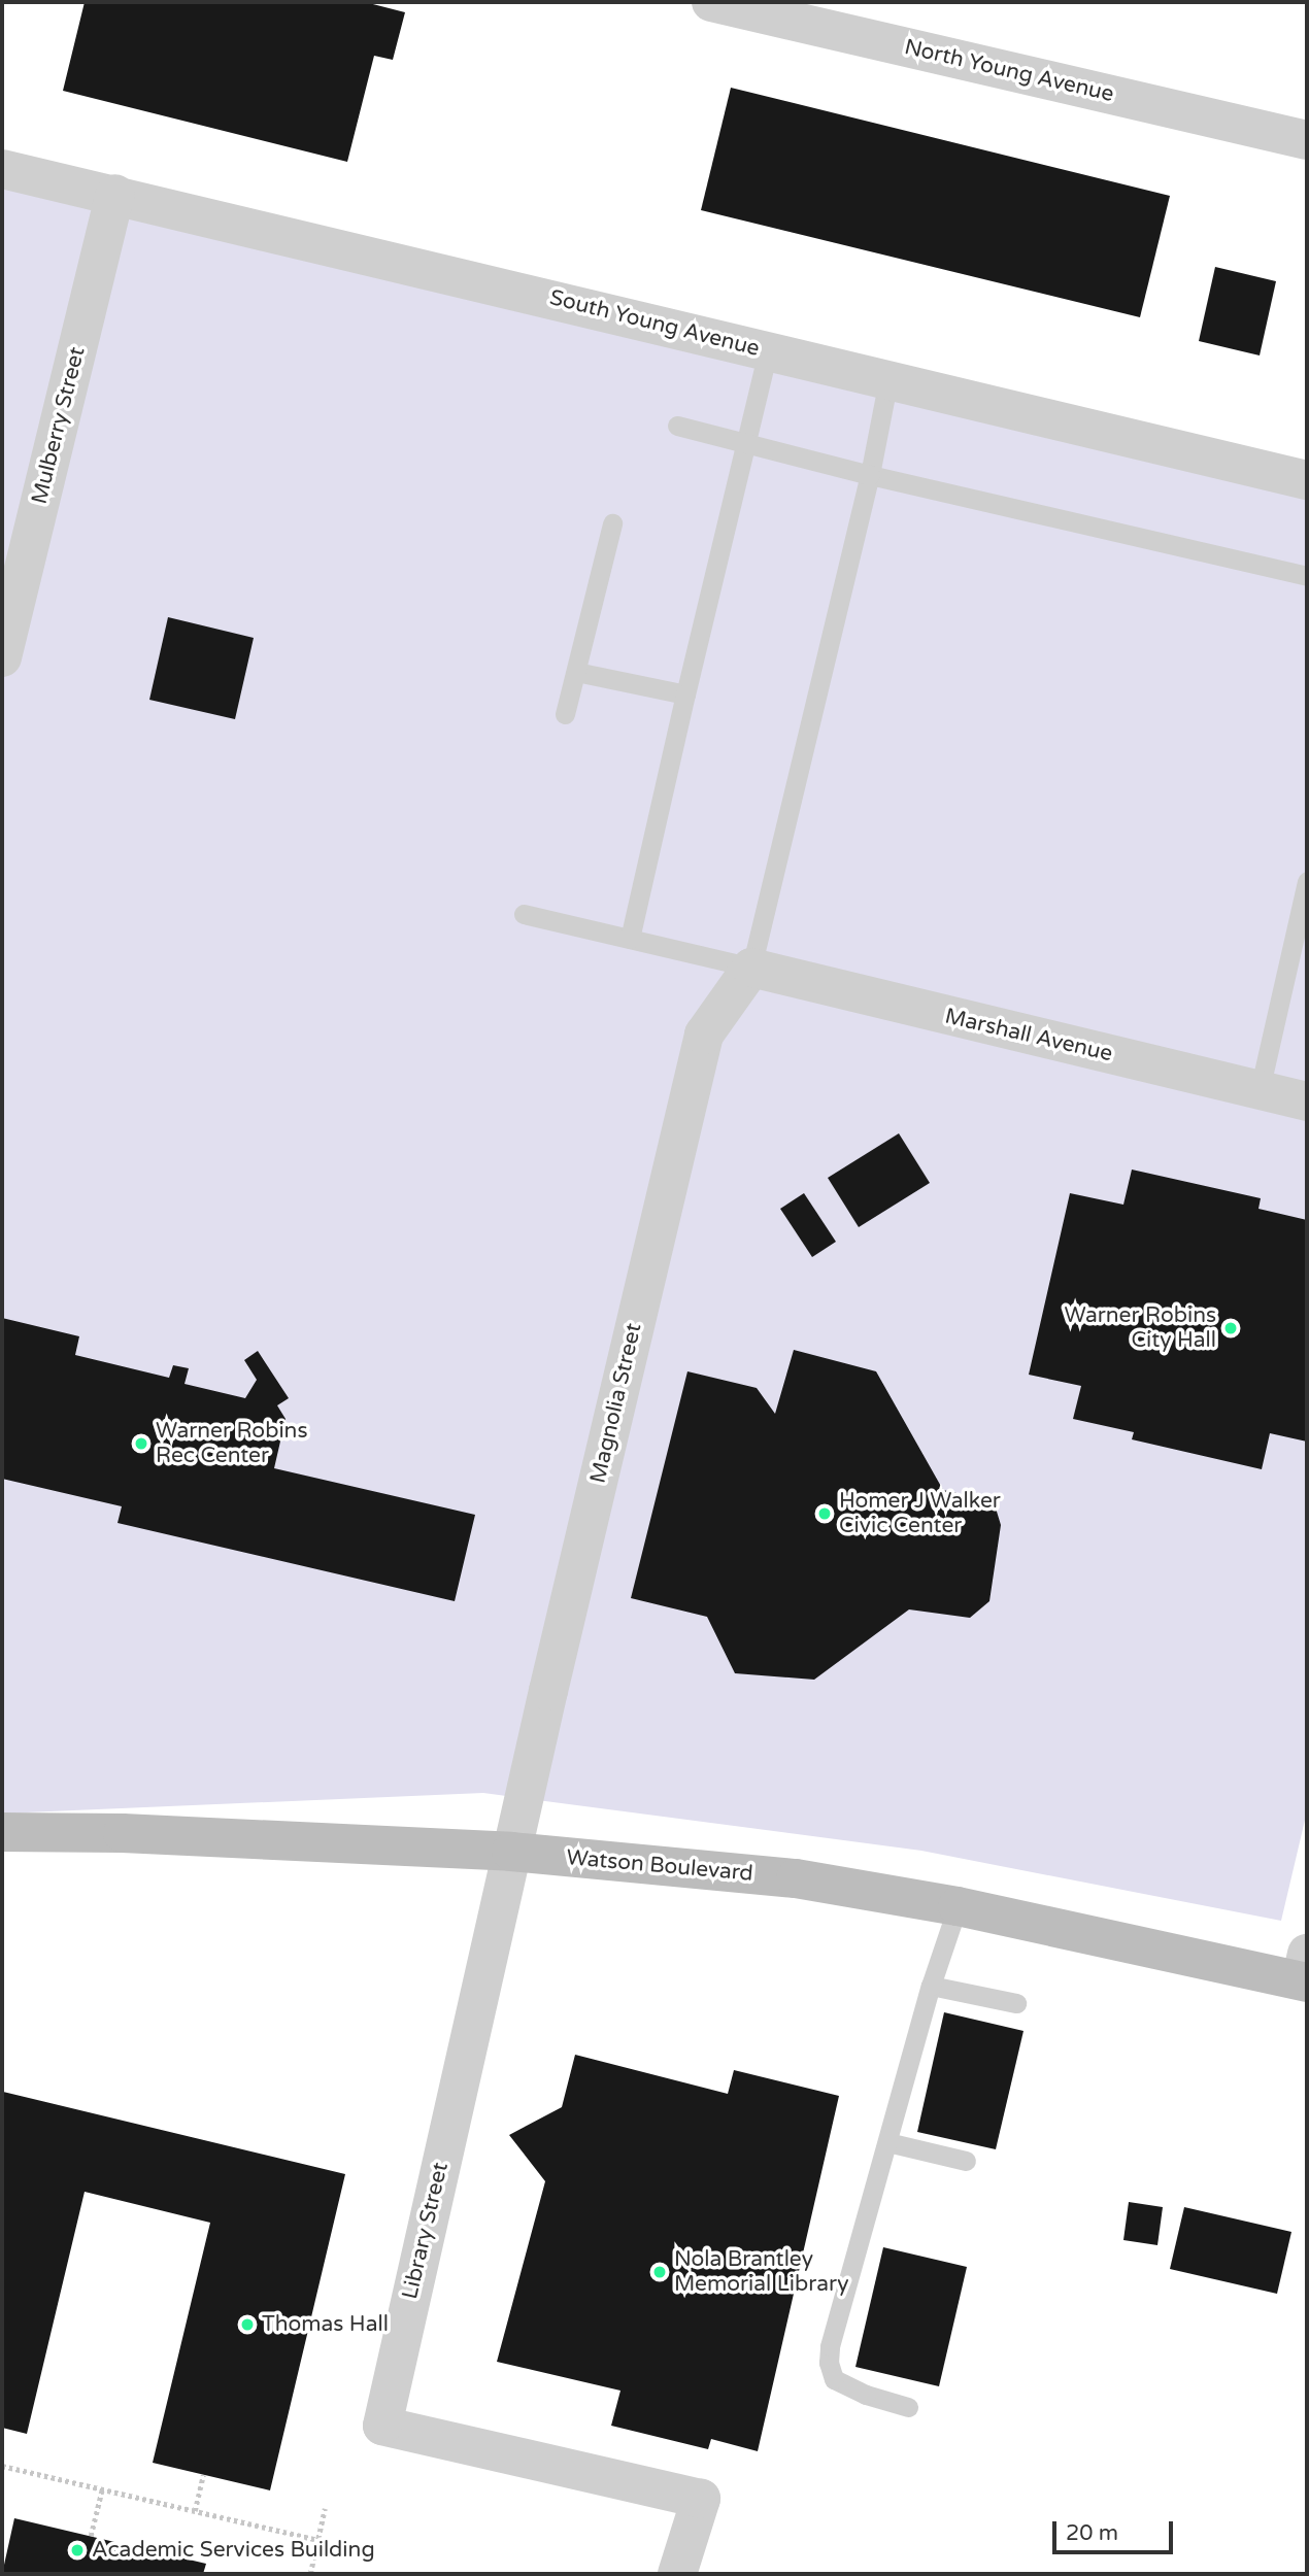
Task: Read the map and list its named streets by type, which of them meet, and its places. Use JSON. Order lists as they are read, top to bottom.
{
  "streets": {
    "main road": ["Watson Boulevard"],
    "street": [
      "North Young Avenue",
      "South Young Avenue",
      "Mulberry Street",
      "Marshall Avenue",
      "Magnolia Street",
      "Library Street"
    ]
  },
  "crossings": [
    ["South Young Avenue", "Mulberry Street"],
    ["Marshall Avenue", "Magnolia Street"],
    ["Magnolia Street", "Watson Boulevard"],
    ["Magnolia Street", "Library Street"],
    ["Watson Boulevard", "Library Street"]
  ],
  "places": [
    "Warner Robins City Hall",
    "Warner Robins Rec Center",
    "Homer J Walker Civic Center",
    "Nola Brantley Memorial Library",
    "Thomas Hall",
    "Academic Services Building"
  ],
  "scale_bar": "20 m"
}
